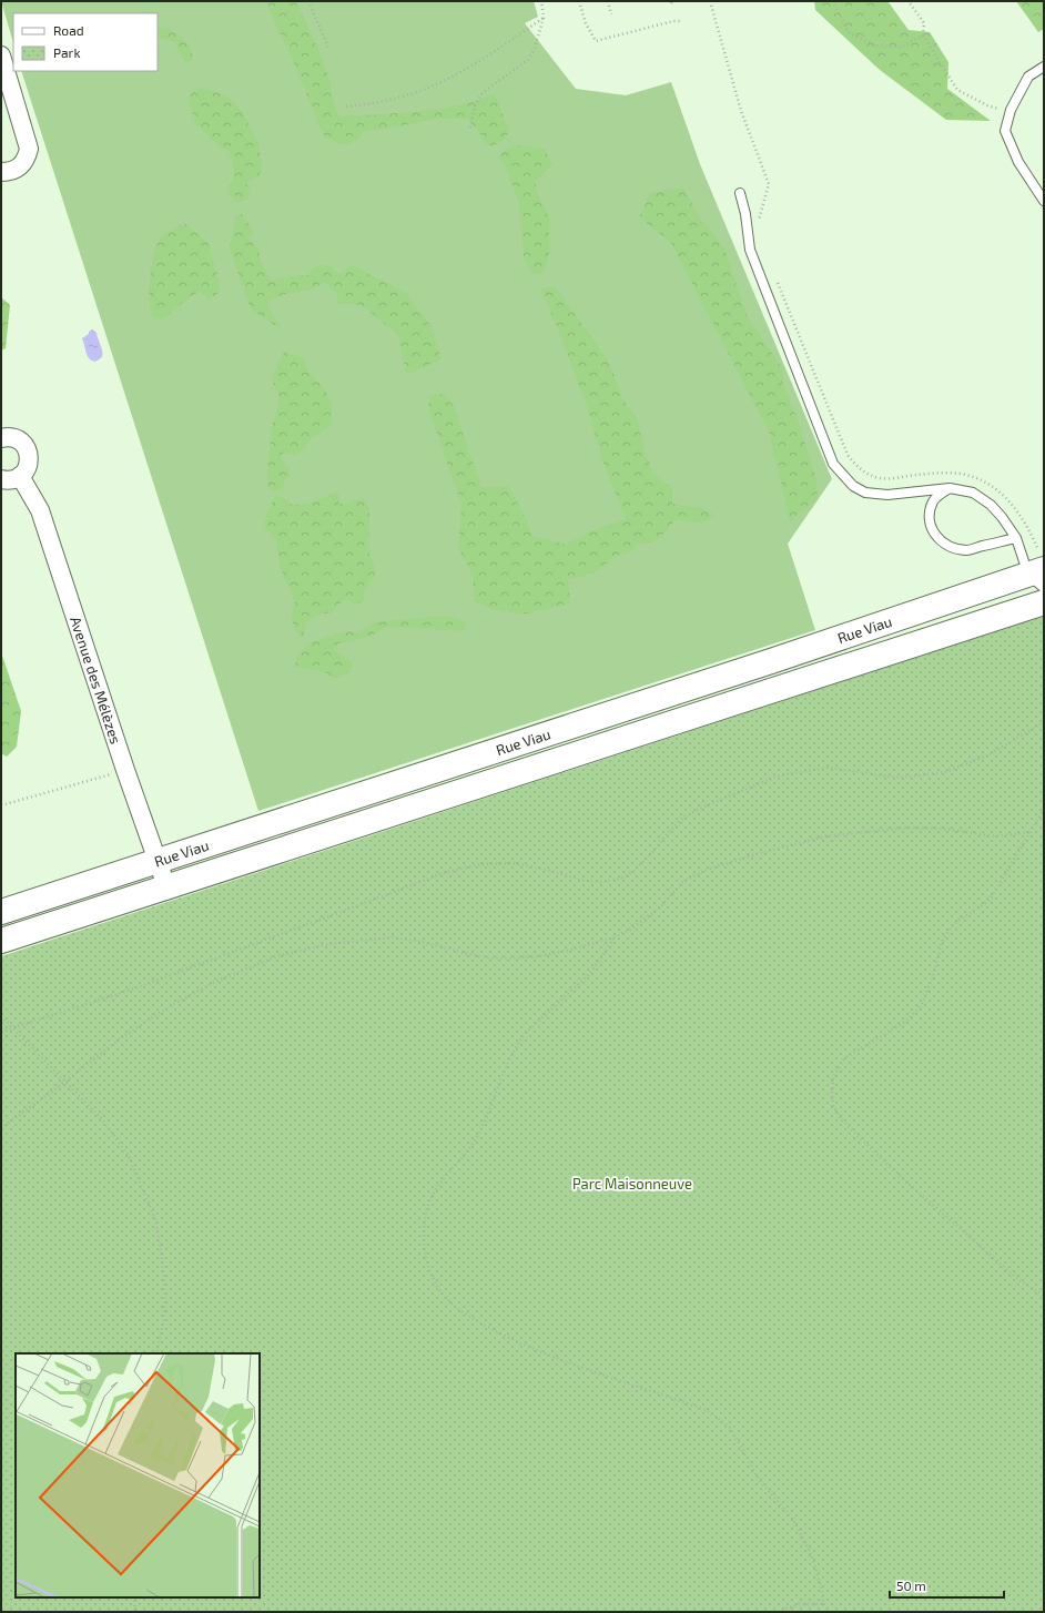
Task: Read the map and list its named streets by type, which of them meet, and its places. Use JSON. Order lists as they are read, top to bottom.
{
  "streets": {
    "main road": ["Rue Viau"],
    "street": ["Avenue des Mélèzes"]
  },
  "crossings": [
    ["Rue Viau", "Avenue des Mélèzes"]
  ],
  "parks": ["Parc Maisonneuve"],
  "legend": ["Road", "Park"],
  "scale_bar": "50 m"
}
